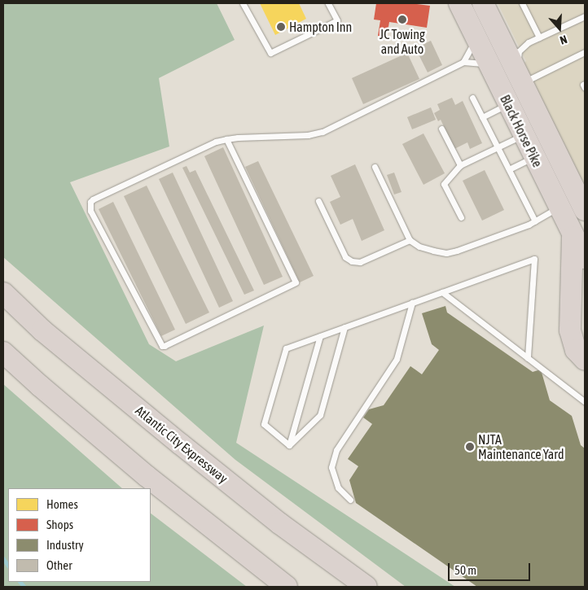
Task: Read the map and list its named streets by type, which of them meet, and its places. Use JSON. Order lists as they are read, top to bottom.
{
  "streets": {
    "highway": ["Black Horse Pike", "Atlantic City Expressway"]
  },
  "places": ["JC Towing and Auto", "Hampton Inn", "NJTA Maintenance Yard"],
  "legend": [
    "Homes",
    "Shops",
    "Industry",
    "Other"
  ],
  "scale_bar": "50 m",
  "north": "bottom"
}
